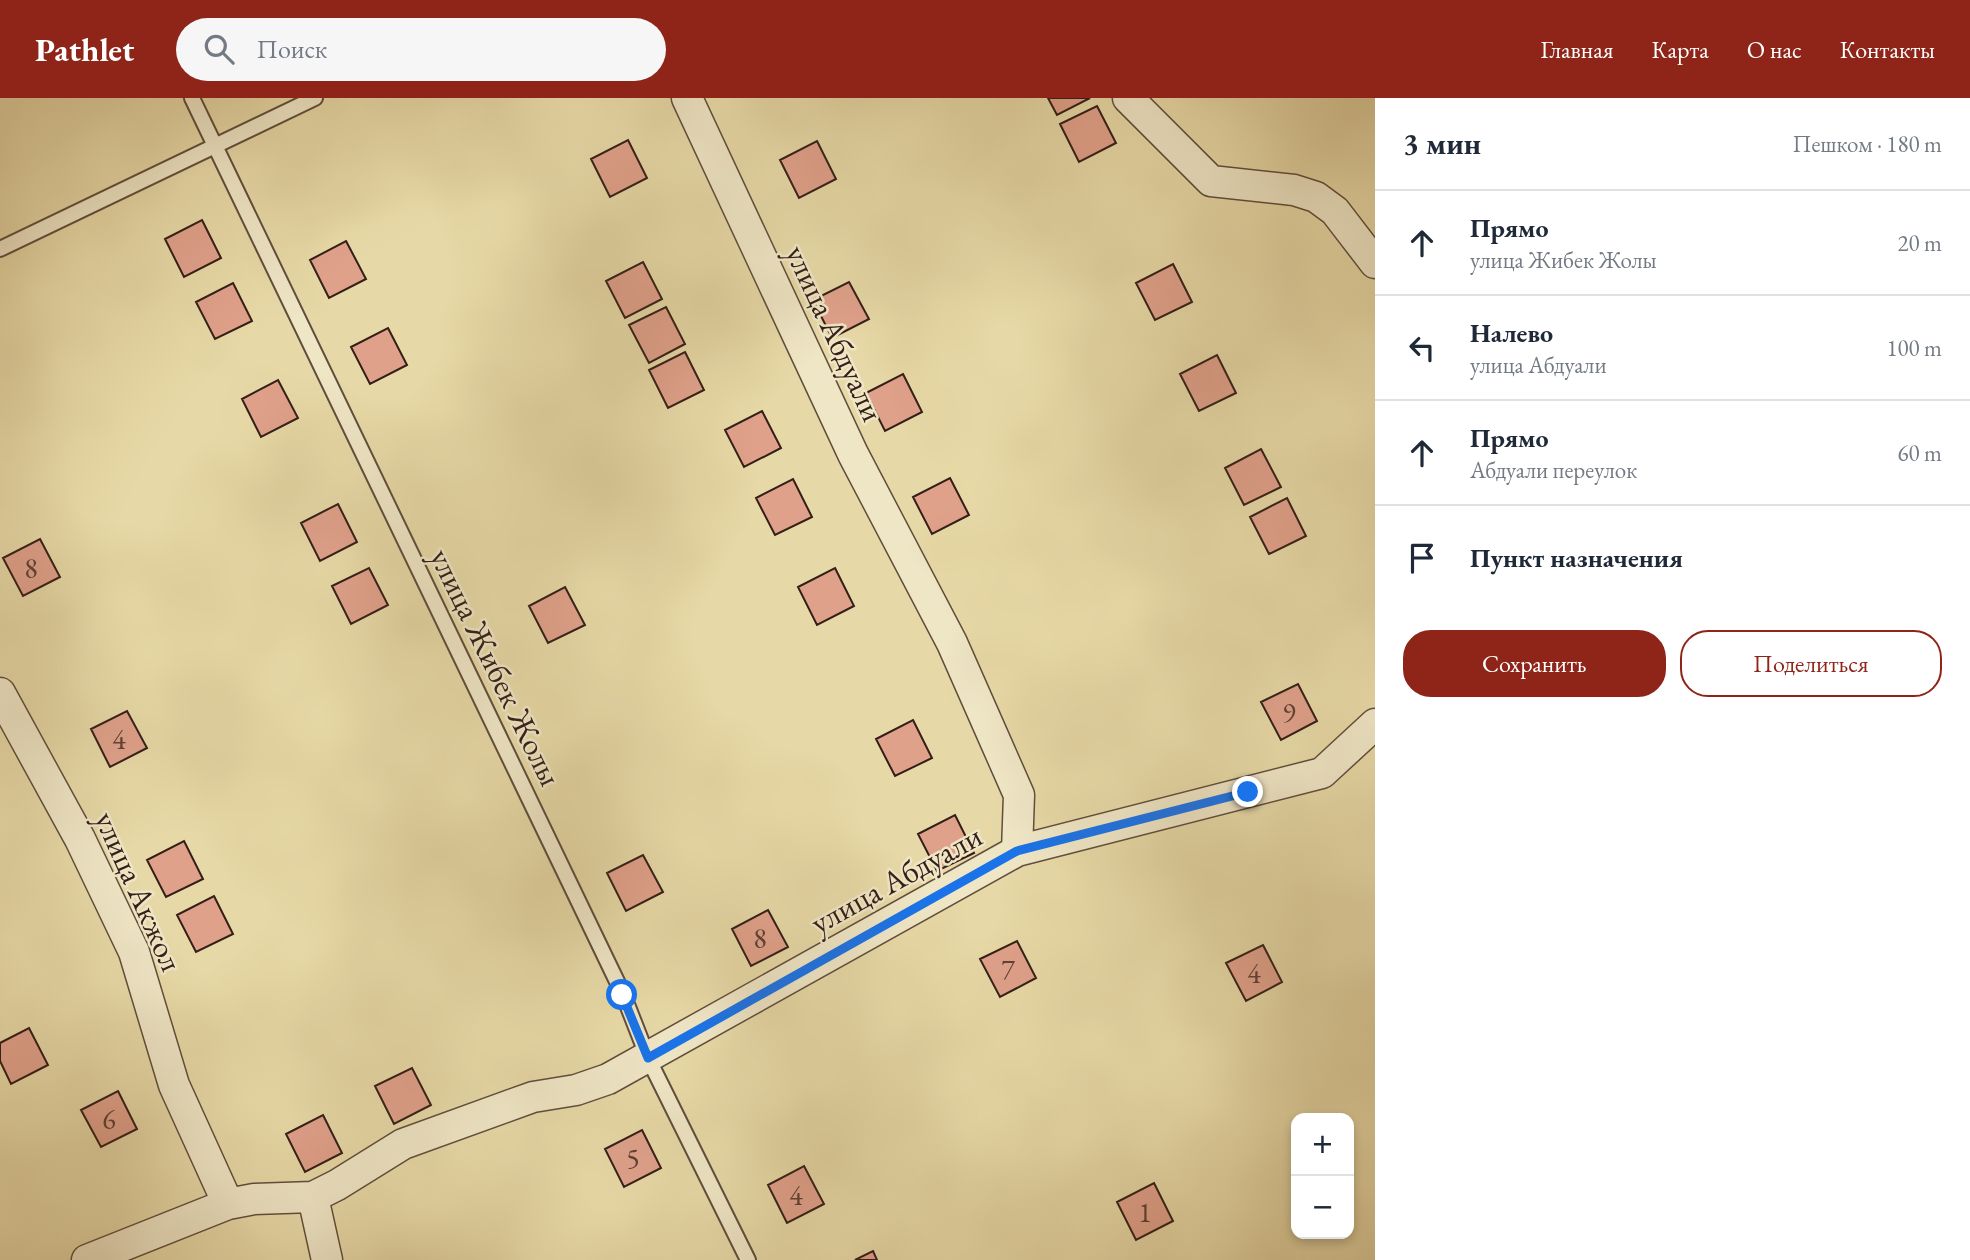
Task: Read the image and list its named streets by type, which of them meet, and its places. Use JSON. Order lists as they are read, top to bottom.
{
  "streets": {
    "street": ["улица Абдуали", "улица Акжол"],
    "lane": ["улица Жибек Жолы"]
  },
  "crossings": [
    ["улица Абдуали", "улица Жибек Жолы"],
    ["улица Абдуали", "улица Акжол"]
  ],
  "house_numbers": [
    "8",
    "9",
    "4",
    "8",
    "7",
    "4",
    "6",
    "5",
    "4",
    "1"
  ],
  "page": {
    "header": "Pathlet",
    "search": "Поиск",
    "nav": [
      "Главная",
      "Карта",
      "О нас",
      "Контакты"
    ],
    "heading": ["3 мин", "Пешком · 180 m"],
    "list": [
      ["Прямо", "улица Жибек Жолы", "20 m"],
      ["Налево", "улица Абдуали", "100 m"],
      ["Прямо", "Абдуали переулок", "60 m"],
      "Пункт назначения"
    ],
    "buttons": ["Сохранить", "Поделиться"],
    "map_buttons": ["+", "−"]
  }
}
